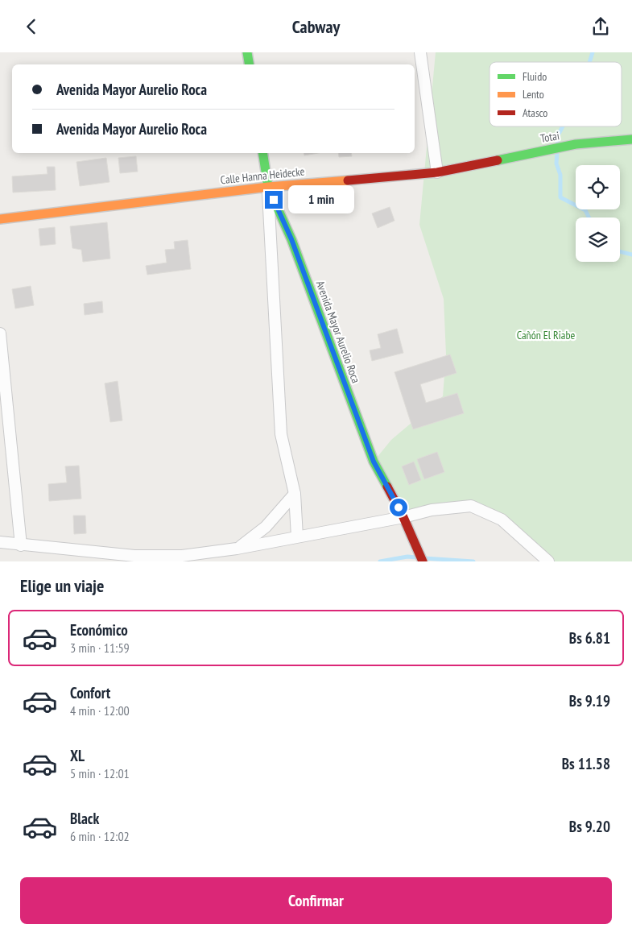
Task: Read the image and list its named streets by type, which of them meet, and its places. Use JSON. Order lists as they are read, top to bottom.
{
  "streets": {
    "street": ["Totai", "Calle Hanna Heidecke", "Avenida Mayor Aurelio Roca"]
  },
  "crossings": [
    ["Totai", "Calle Hanna Heidecke"],
    ["Calle Hanna Heidecke", "Avenida Mayor Aurelio Roca"]
  ],
  "parks": ["Cañón El Riabe"],
  "legend": ["Fluido", "Lento", "Atasco"],
  "page": {
    "header": "Cabway",
    "banner": ["Avenida Mayor Aurelio Roca", "Avenida Mayor Aurelio Roca"],
    "bubble": "1 min",
    "heading": "Elige un viaje",
    "list": [
      {
        "name": "Económico",
        "note": "3 min · 11:59",
        "value": "Bs 6.81"
      },
      {
        "name": "Confort",
        "note": "4 min · 12:00",
        "value": "Bs 9.19"
      },
      {
        "name": "XL",
        "note": "5 min · 12:01",
        "value": "Bs 11.58"
      },
      {
        "name": "Black",
        "note": "6 min · 12:02",
        "value": "Bs 9.20"
      }
    ],
    "buttons": "Confirmar"
  }
}
